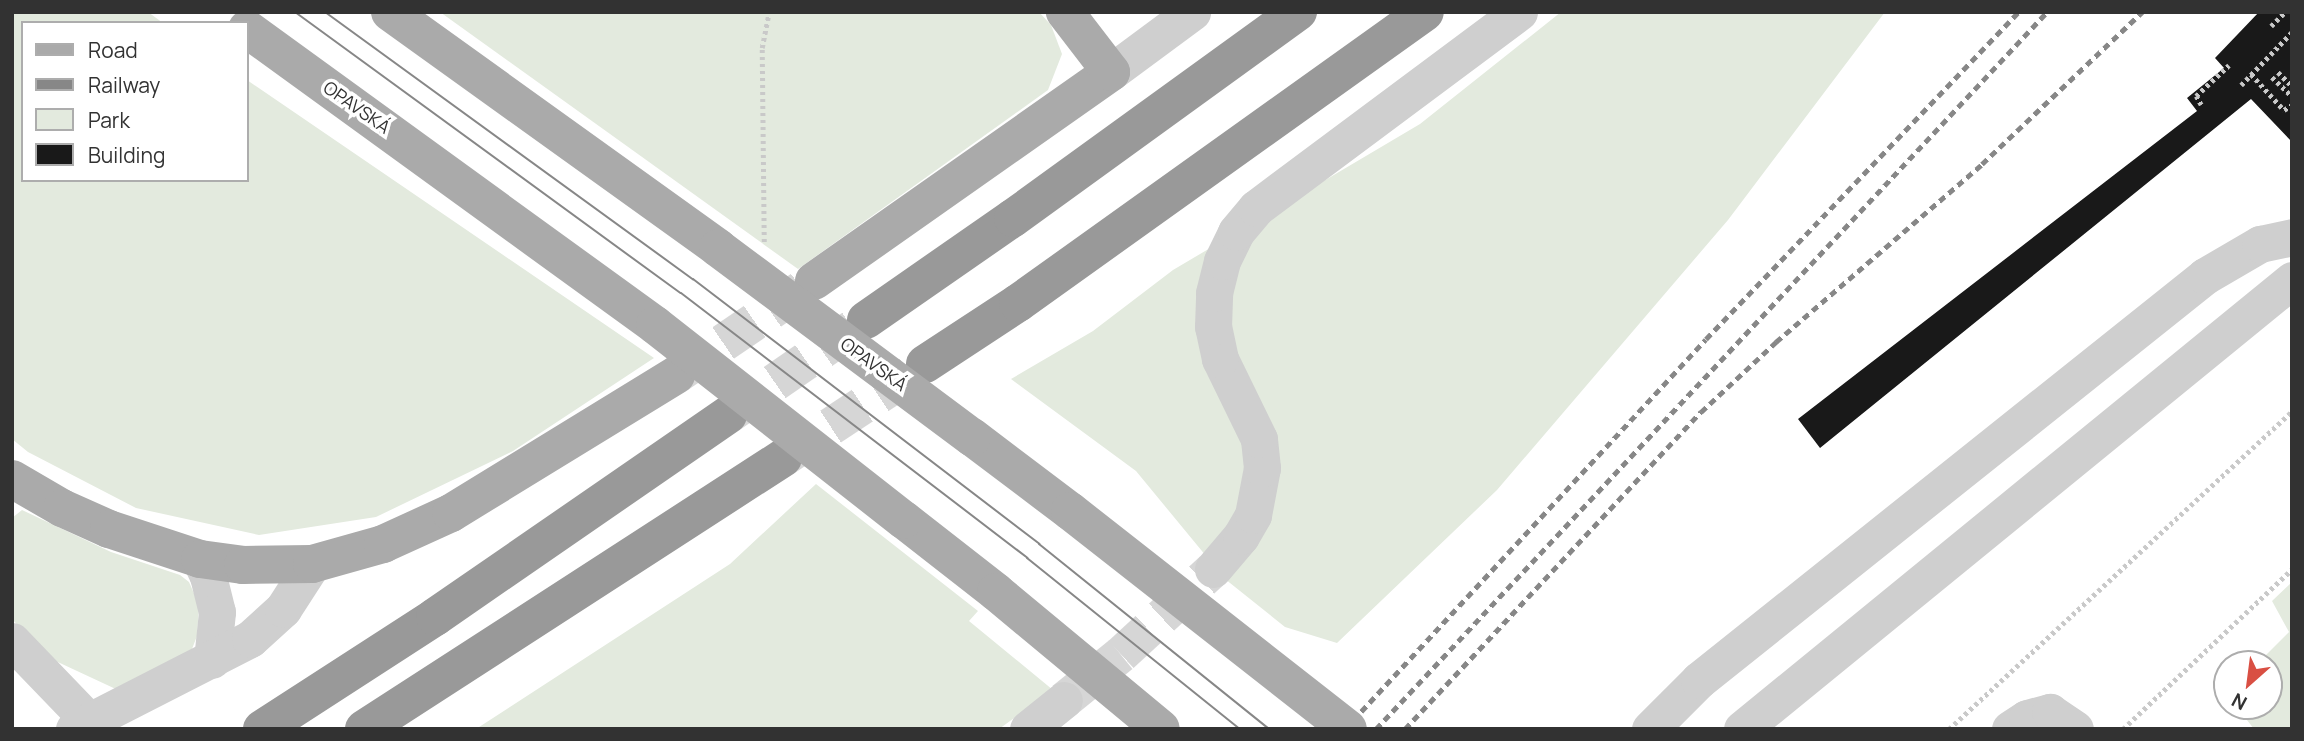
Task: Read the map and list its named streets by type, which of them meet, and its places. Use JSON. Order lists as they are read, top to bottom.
{
  "streets": {
    "main road": ["OPAVSKÁ"]
  },
  "legend": [
    "Road",
    "Railway",
    "Park",
    "Building"
  ],
  "north": "bottom left"
}
